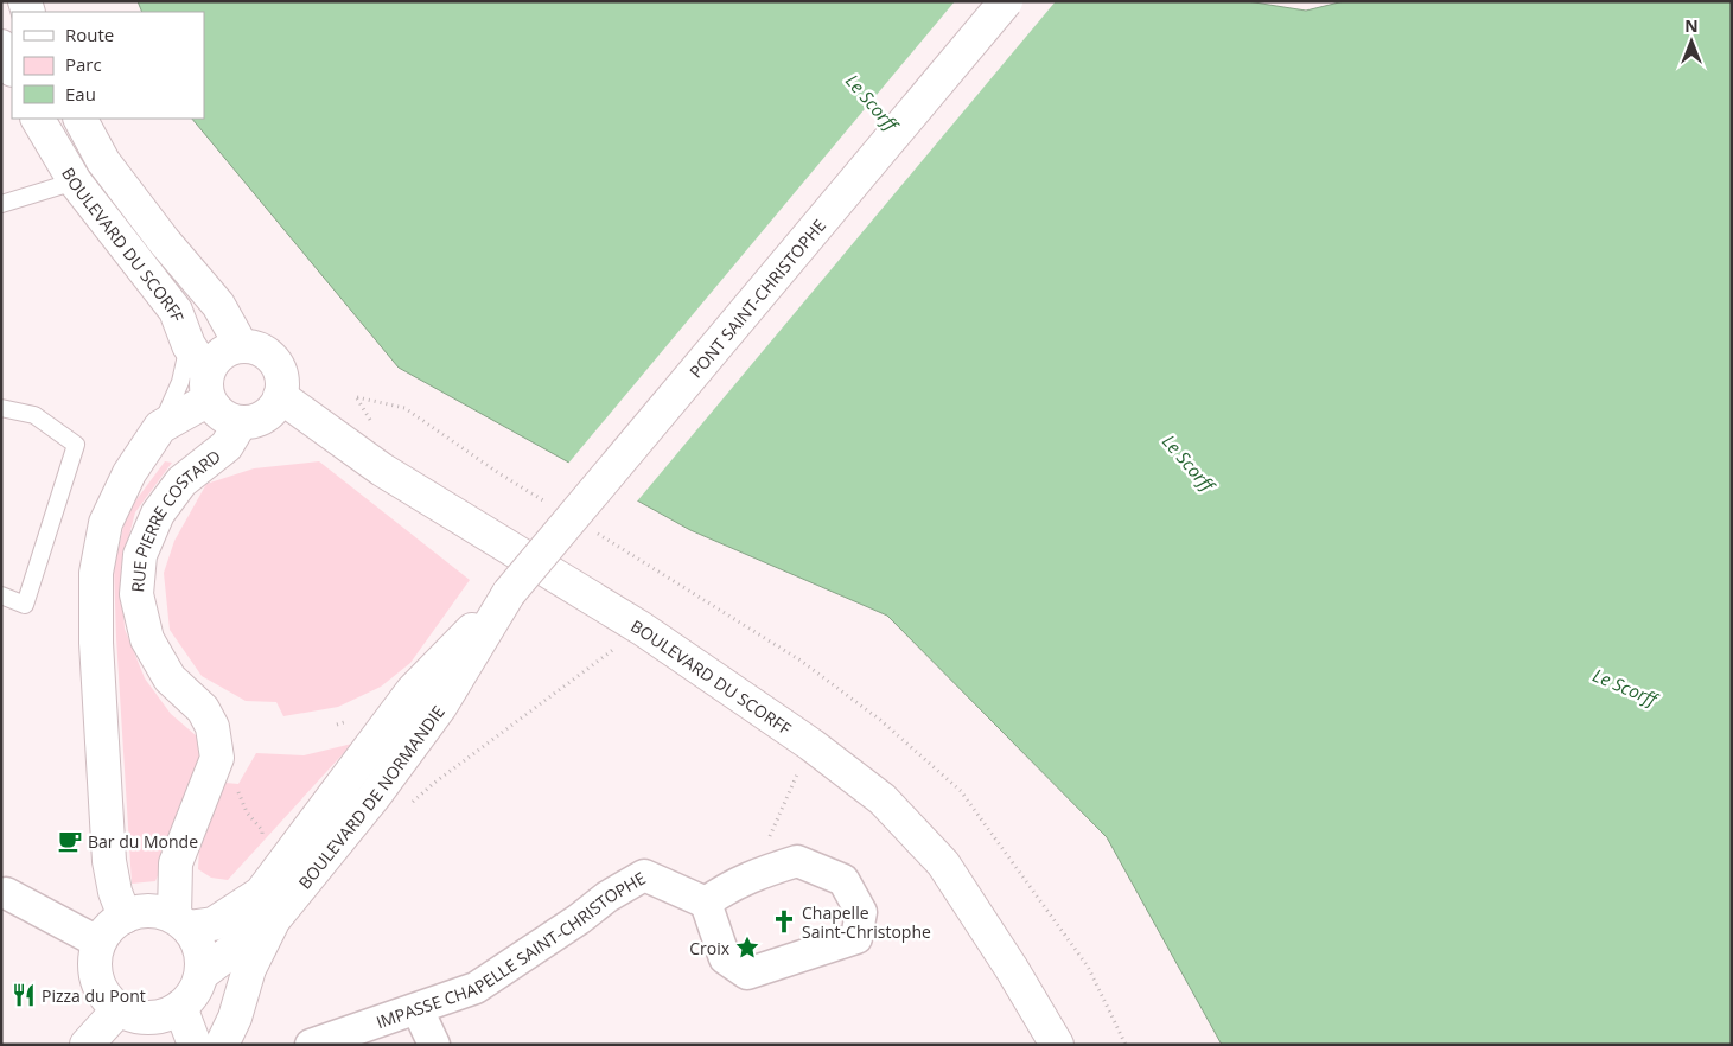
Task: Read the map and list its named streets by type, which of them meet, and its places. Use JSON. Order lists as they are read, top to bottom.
{
  "streets": {
    "main road": [
      "BOULEVARD DU SCORFF",
      "PONT SAINT-CHRISTOPHE",
      "RUE PIERRE COSTARD",
      "BOULEVARD DE NORMANDIE"
    ],
    "street": ["IMPASSE CHAPELLE SAINT-CHRISTOPHE"]
  },
  "crossings": [
    ["BOULEVARD DU SCORFF", "RUE PIERRE COSTARD"],
    ["PONT SAINT-CHRISTOPHE", "BOULEVARD DE NORMANDIE"]
  ],
  "water": ["Le Scorff"],
  "places": {
    "cafe": ["Bar du Monde"],
    "church": ["Chapelle Saint-Christophe"],
    "place": ["Croix"],
    "restaurant": ["Pizza du Pont"]
  },
  "legend": ["Route", "Parc", "Eau"],
  "north": "top"
}
